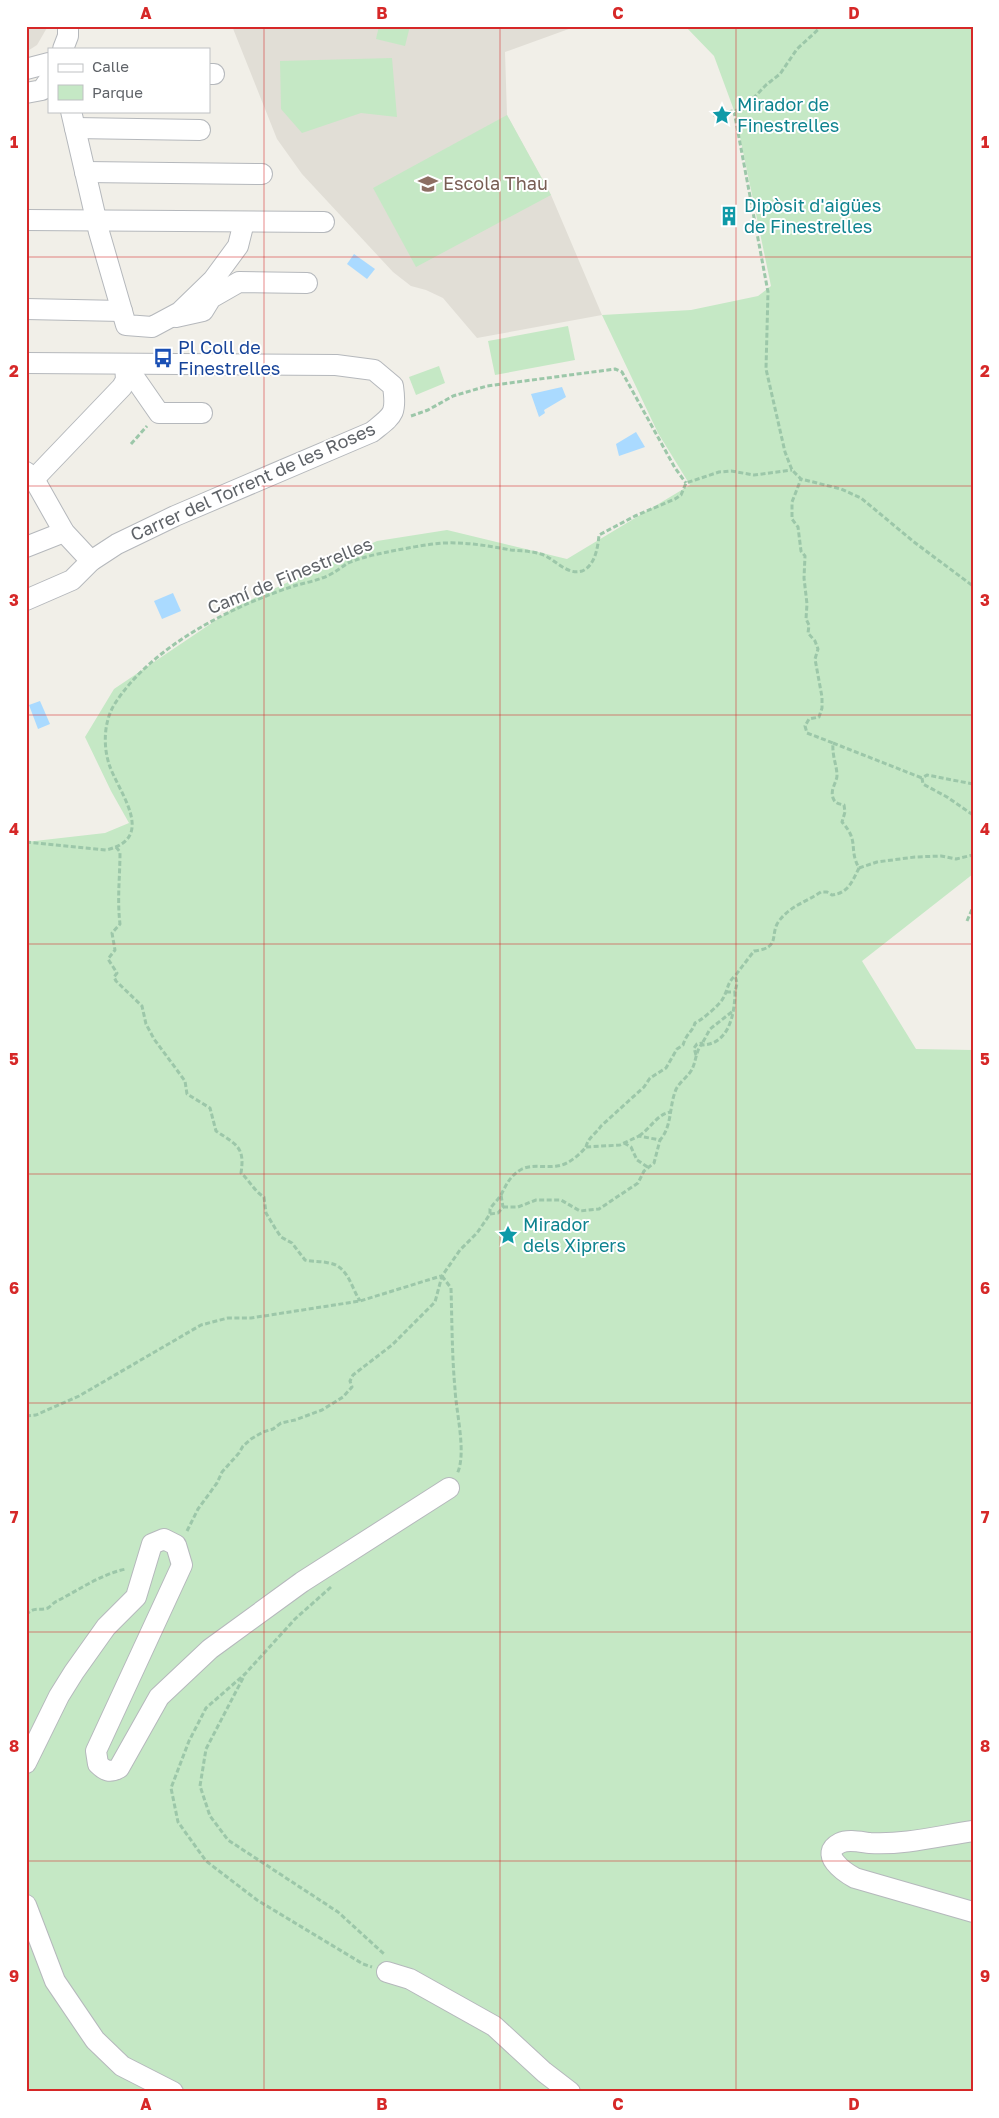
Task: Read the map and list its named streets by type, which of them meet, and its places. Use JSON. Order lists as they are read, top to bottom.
{
  "streets": {
    "street": ["Carrer del Torrent de les Roses"],
    "path": ["Camí de Finestrelles"]
  },
  "places": {
    "place": ["Mirador de Finestrelles", "Mirador dels Xiprers"],
    "school or university": ["Escola Thau"],
    "building": ["Dipòsit d'aigües de Finestrelles"],
    "bus stop": ["Pl Coll de Finestrelles"]
  },
  "legend": ["Calle", "Parque"],
  "grid": {
    "columns": [
      "A",
      "B",
      "C",
      "D"
    ],
    "rows": [
      "1",
      "2",
      "3",
      "4",
      "5",
      "6",
      "7",
      "8",
      "9"
    ]
  }
}
